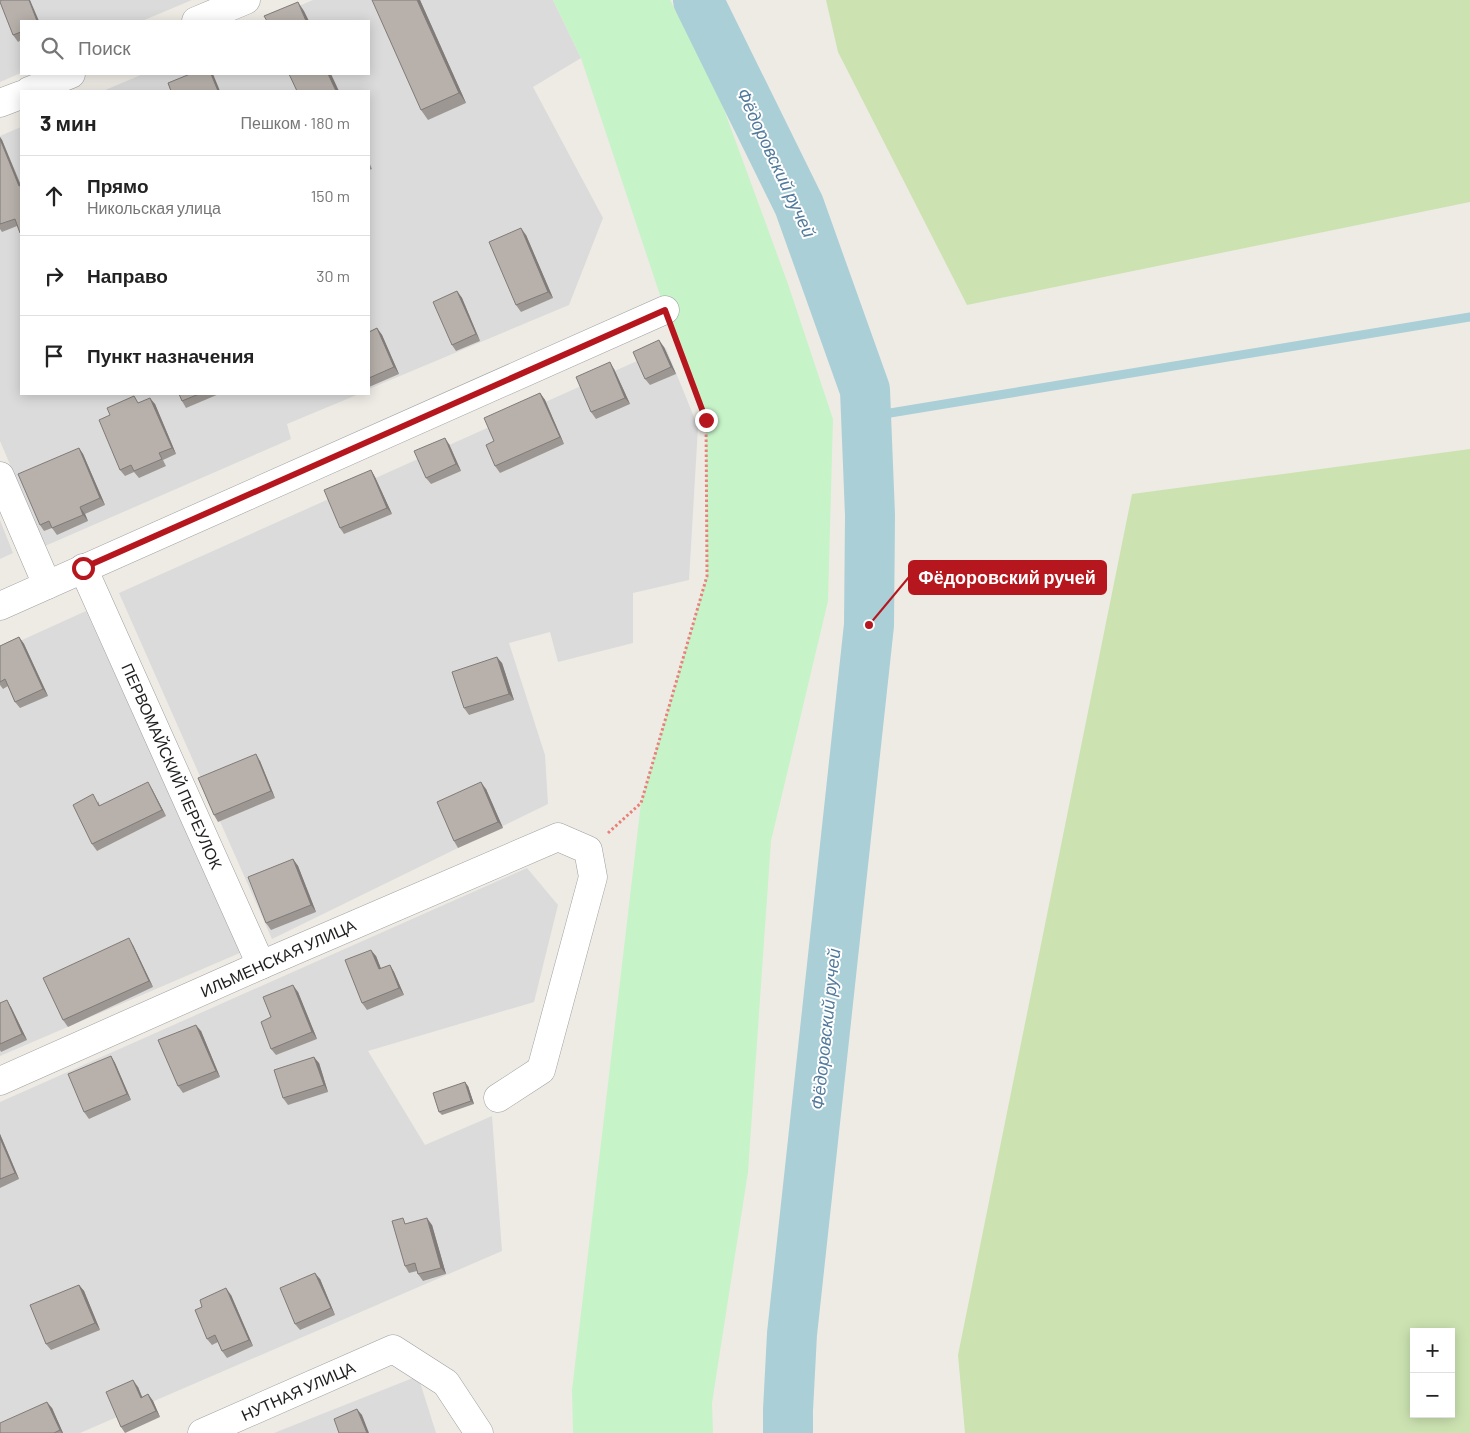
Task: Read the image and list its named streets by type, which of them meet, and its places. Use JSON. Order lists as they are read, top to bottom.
{
  "streets": {
    "street": ["ПЕРВОМАЙСКИЙ ПЕРЕУЛОК", "ИЛЬМЕНСКАЯ УЛИЦА", "НУТНАЯ УЛИЦА"]
  },
  "crossings": [
    ["ПЕРВОМАЙСКИЙ ПЕРЕУЛОК", "ИЛЬМЕНСКАЯ УЛИЦА"]
  ],
  "water": ["Фёдоровский ручей"],
  "places": ["Фёдоровский ручей"],
  "page": {
    "search": "Поиск",
    "heading": ["3 мин", "Пешком · 180 m"],
    "list": [
      ["Прямо", "Никольская улица", "150 m"],
      ["Направо", "30 m"],
      "Пункт назначения"
    ],
    "map_buttons": ["+", "−"]
  }
}
